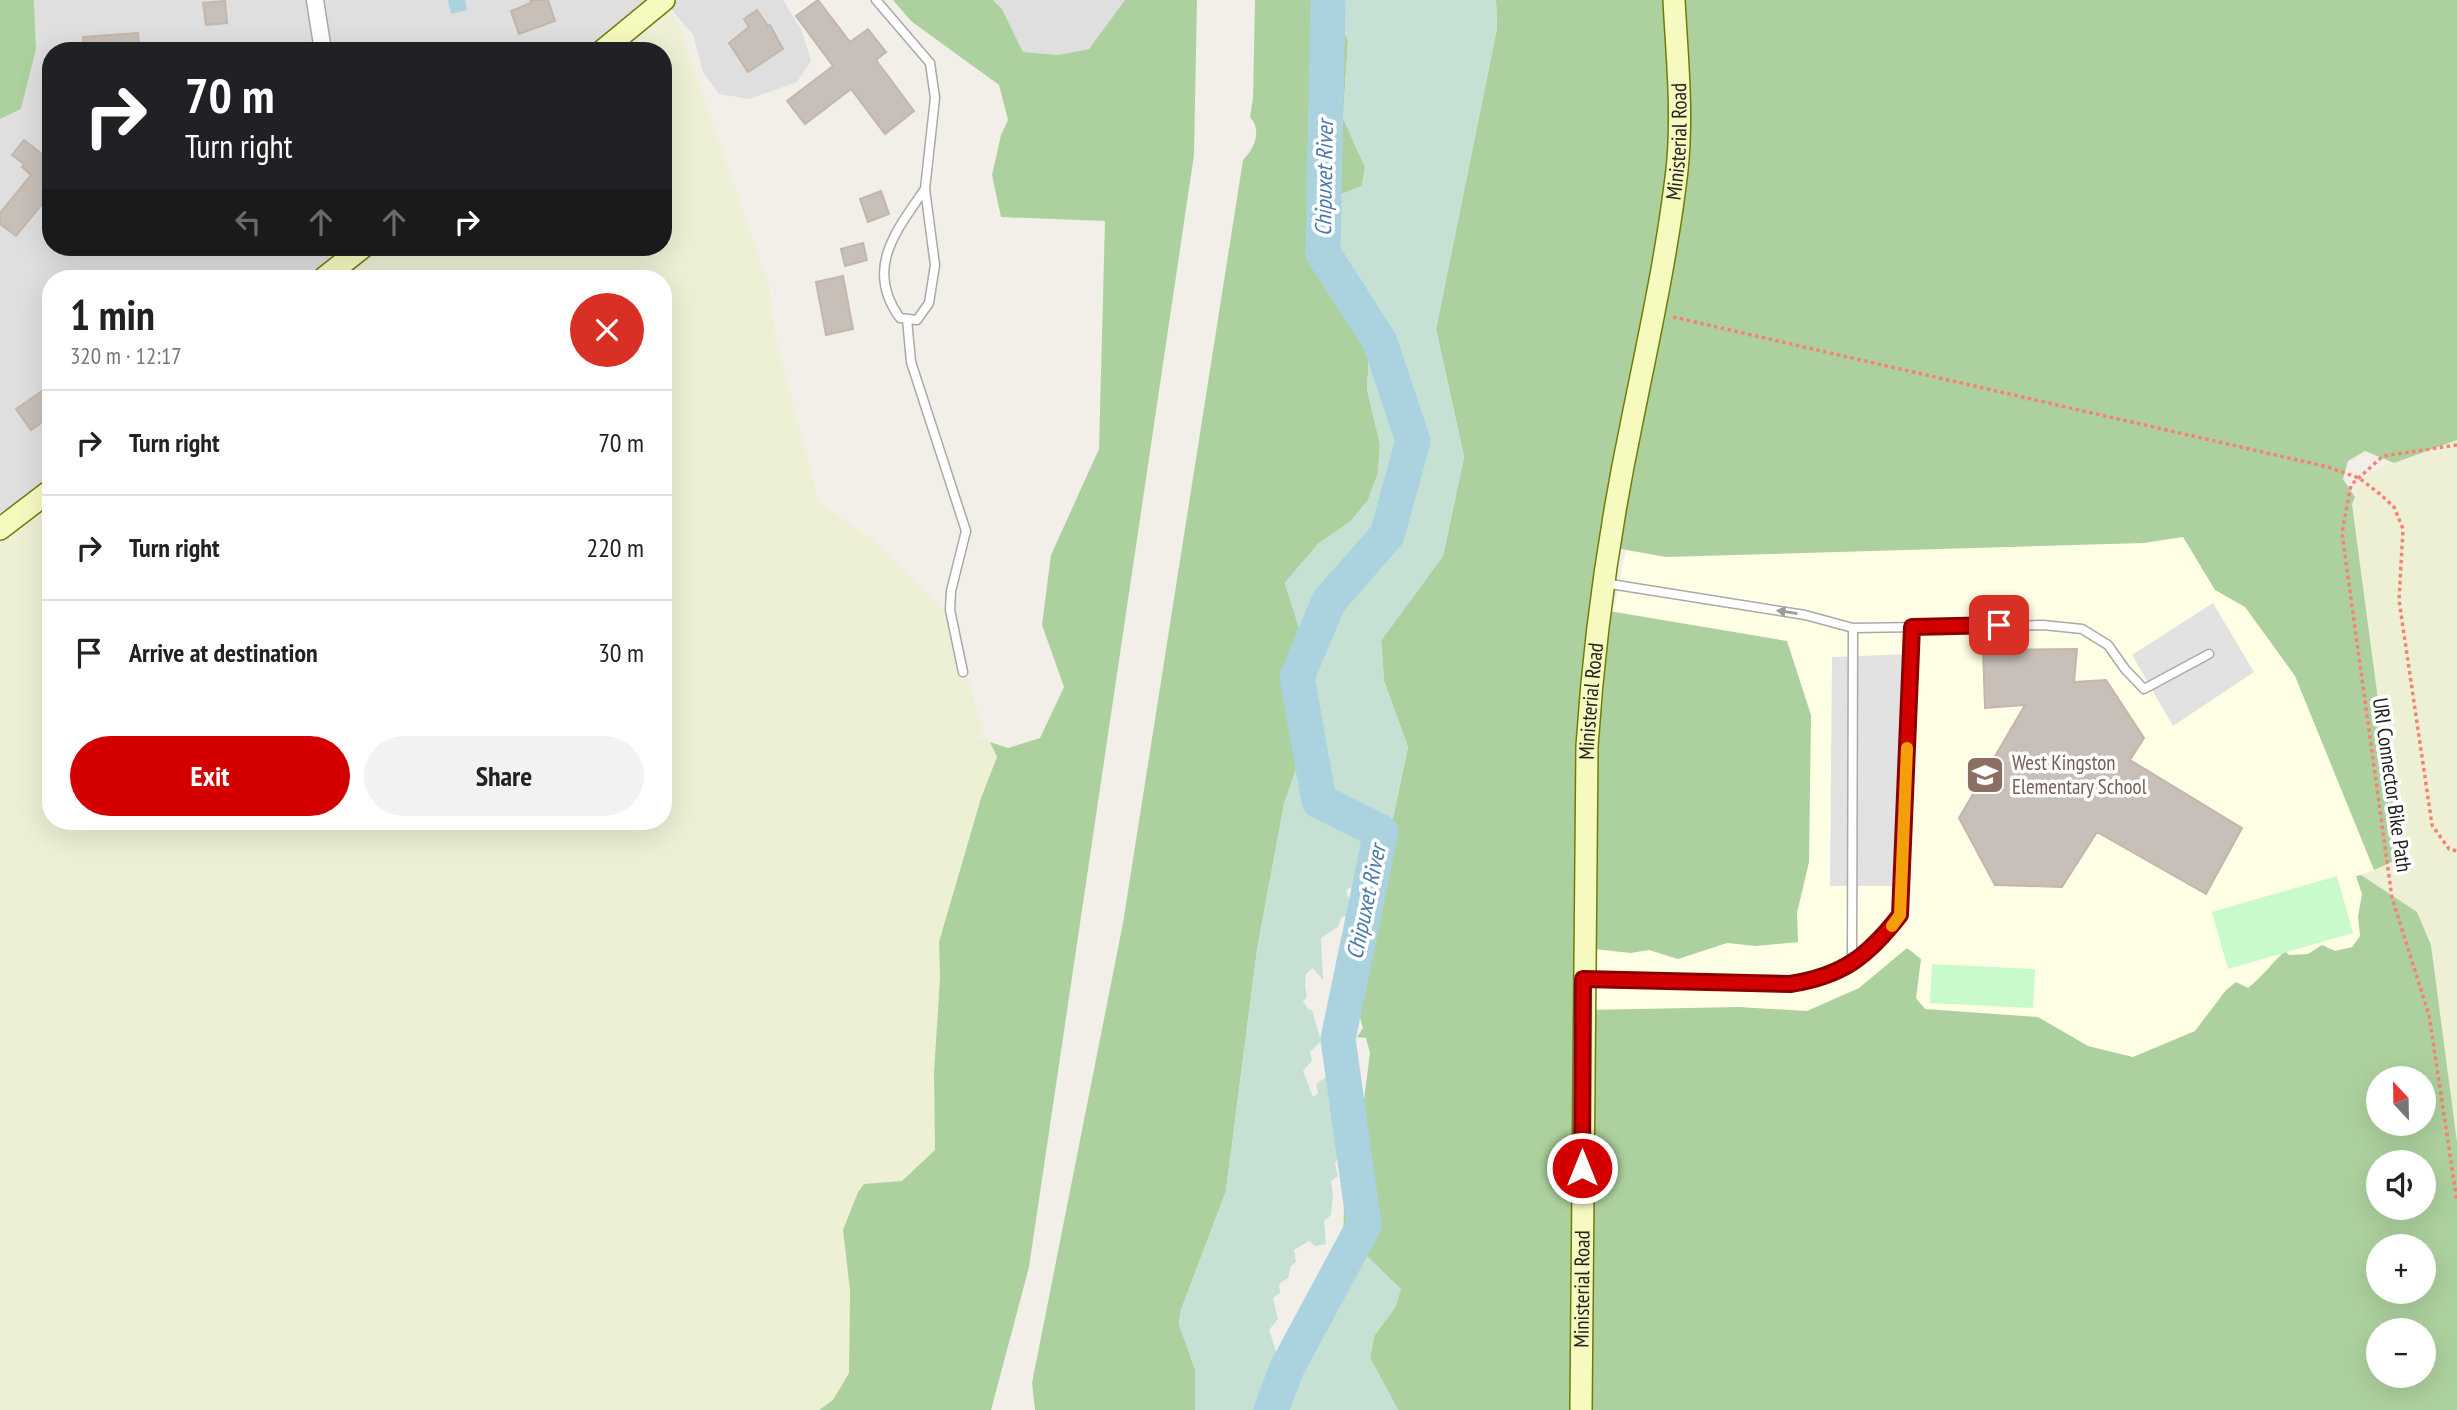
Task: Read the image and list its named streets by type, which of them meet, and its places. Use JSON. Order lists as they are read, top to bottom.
{
  "streets": {
    "main road": ["Ministerial Road"],
    "path": ["URI Connector Bike Path"]
  },
  "water": ["Chipuxet River"],
  "places": {
    "school or university": ["West Kingston Elementary School"]
  },
  "north": "top",
  "page": {
    "turn": ["70 m", "Turn right"],
    "heading": ["1 min", "320 m · 12:17"],
    "list": [
      {
        "name": "Turn right",
        "value": "70 m"
      },
      {
        "name": "Turn right",
        "value": "220 m"
      },
      {
        "name": "Arrive at destination",
        "value": "30 m"
      }
    ],
    "buttons": ["Exit", "Share"],
    "map_buttons": ["+", "−"]
  }
}
